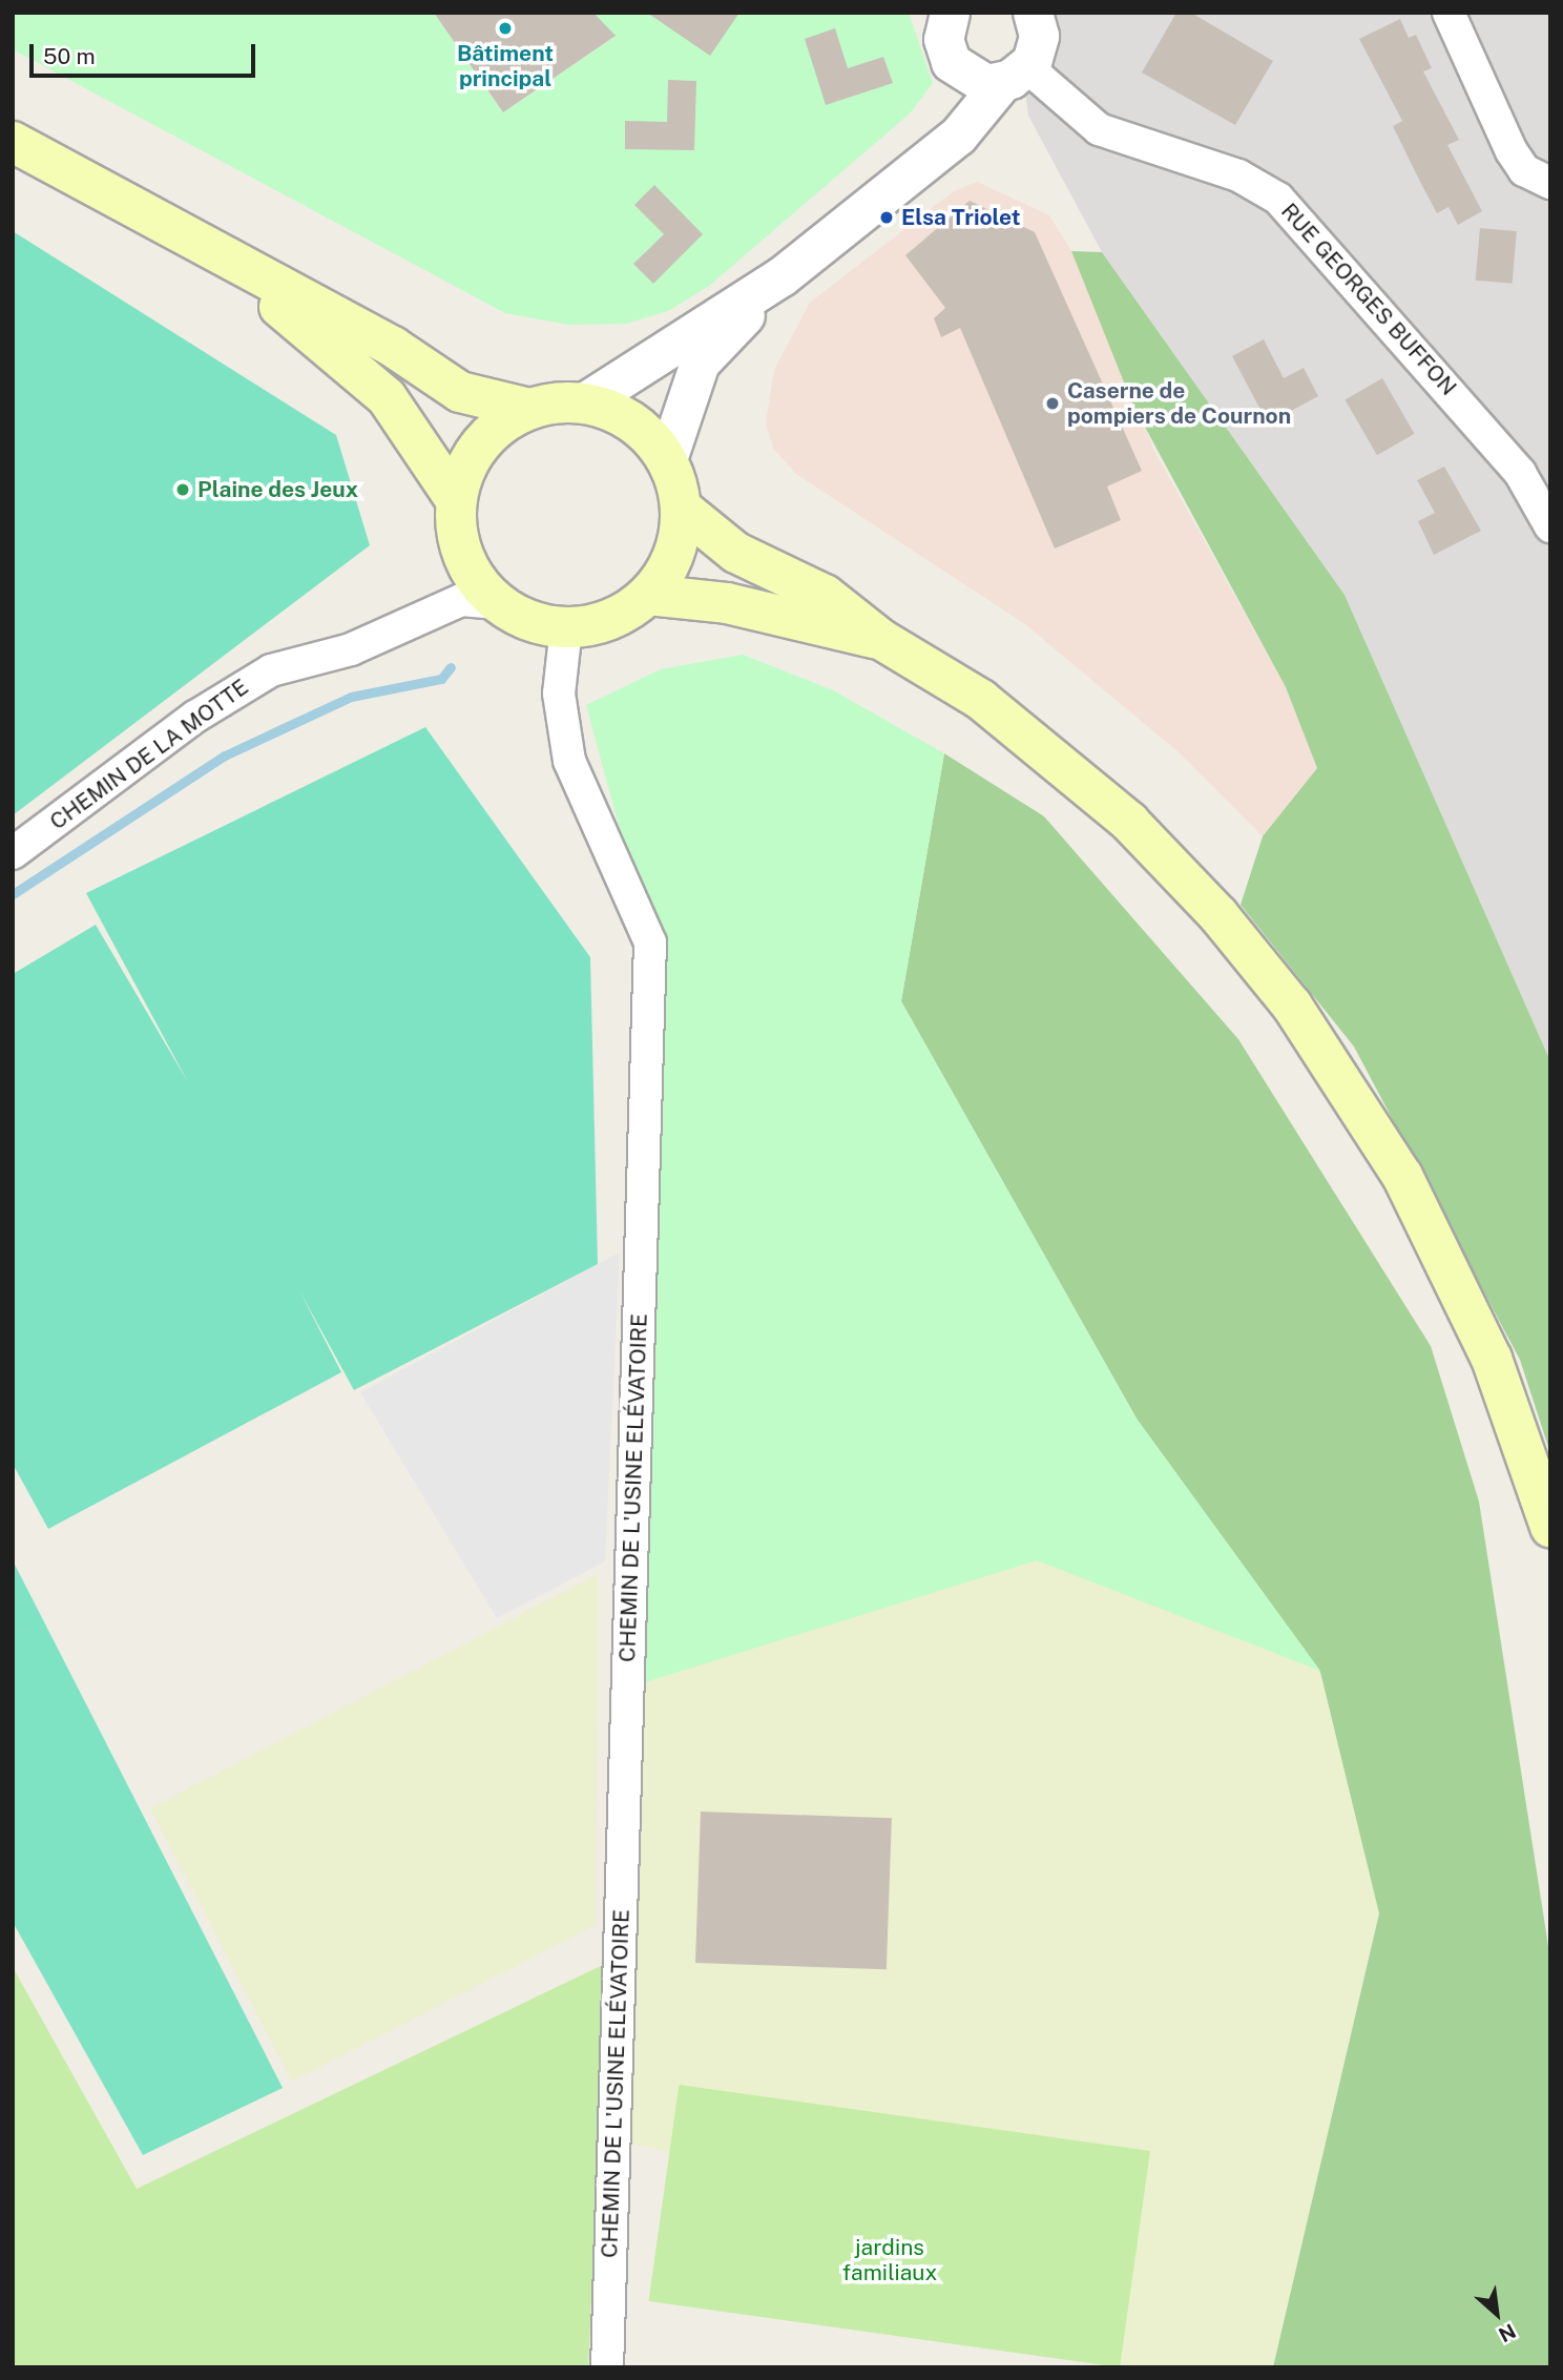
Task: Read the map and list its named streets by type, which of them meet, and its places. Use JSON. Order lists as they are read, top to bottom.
{
  "streets": {
    "street": ["RUE GEORGES BUFFON", "CHEMIN DE LA MOTTE", "CHEMIN DE L'USINE ELÉVATOIRE"]
  },
  "crossings": [
    ["CHEMIN DE LA MOTTE", "CHEMIN DE L'USINE ELÉVATOIRE"]
  ],
  "parks": ["jardins familiaux"],
  "places": [
    "Bâtiment principal",
    "Elsa Triolet",
    "Caserne de pompiers de Cournon",
    "Plaine des Jeux"
  ],
  "scale_bar": "50 m",
  "north": "bottom right"
}
